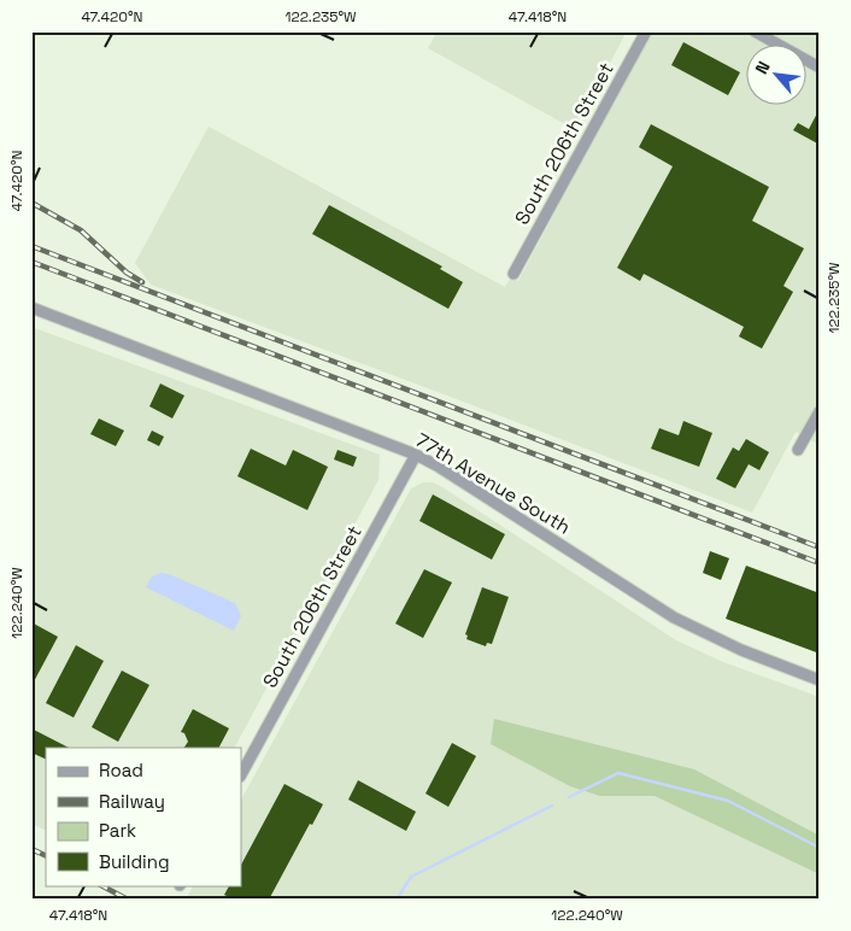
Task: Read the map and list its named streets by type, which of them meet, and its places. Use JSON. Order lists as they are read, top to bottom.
{
  "streets": {
    "street": ["South 206th Street", "77th Avenue South"]
  },
  "crossings": [
    ["South 206th Street", "77th Avenue South"]
  ],
  "legend": [
    "Road",
    "Railway",
    "Park",
    "Building"
  ],
  "north": "top left",
  "coordinates": [
    "47.420°N",
    "122.235°W",
    "47.418°N",
    "122.240°W"
  ]
}
